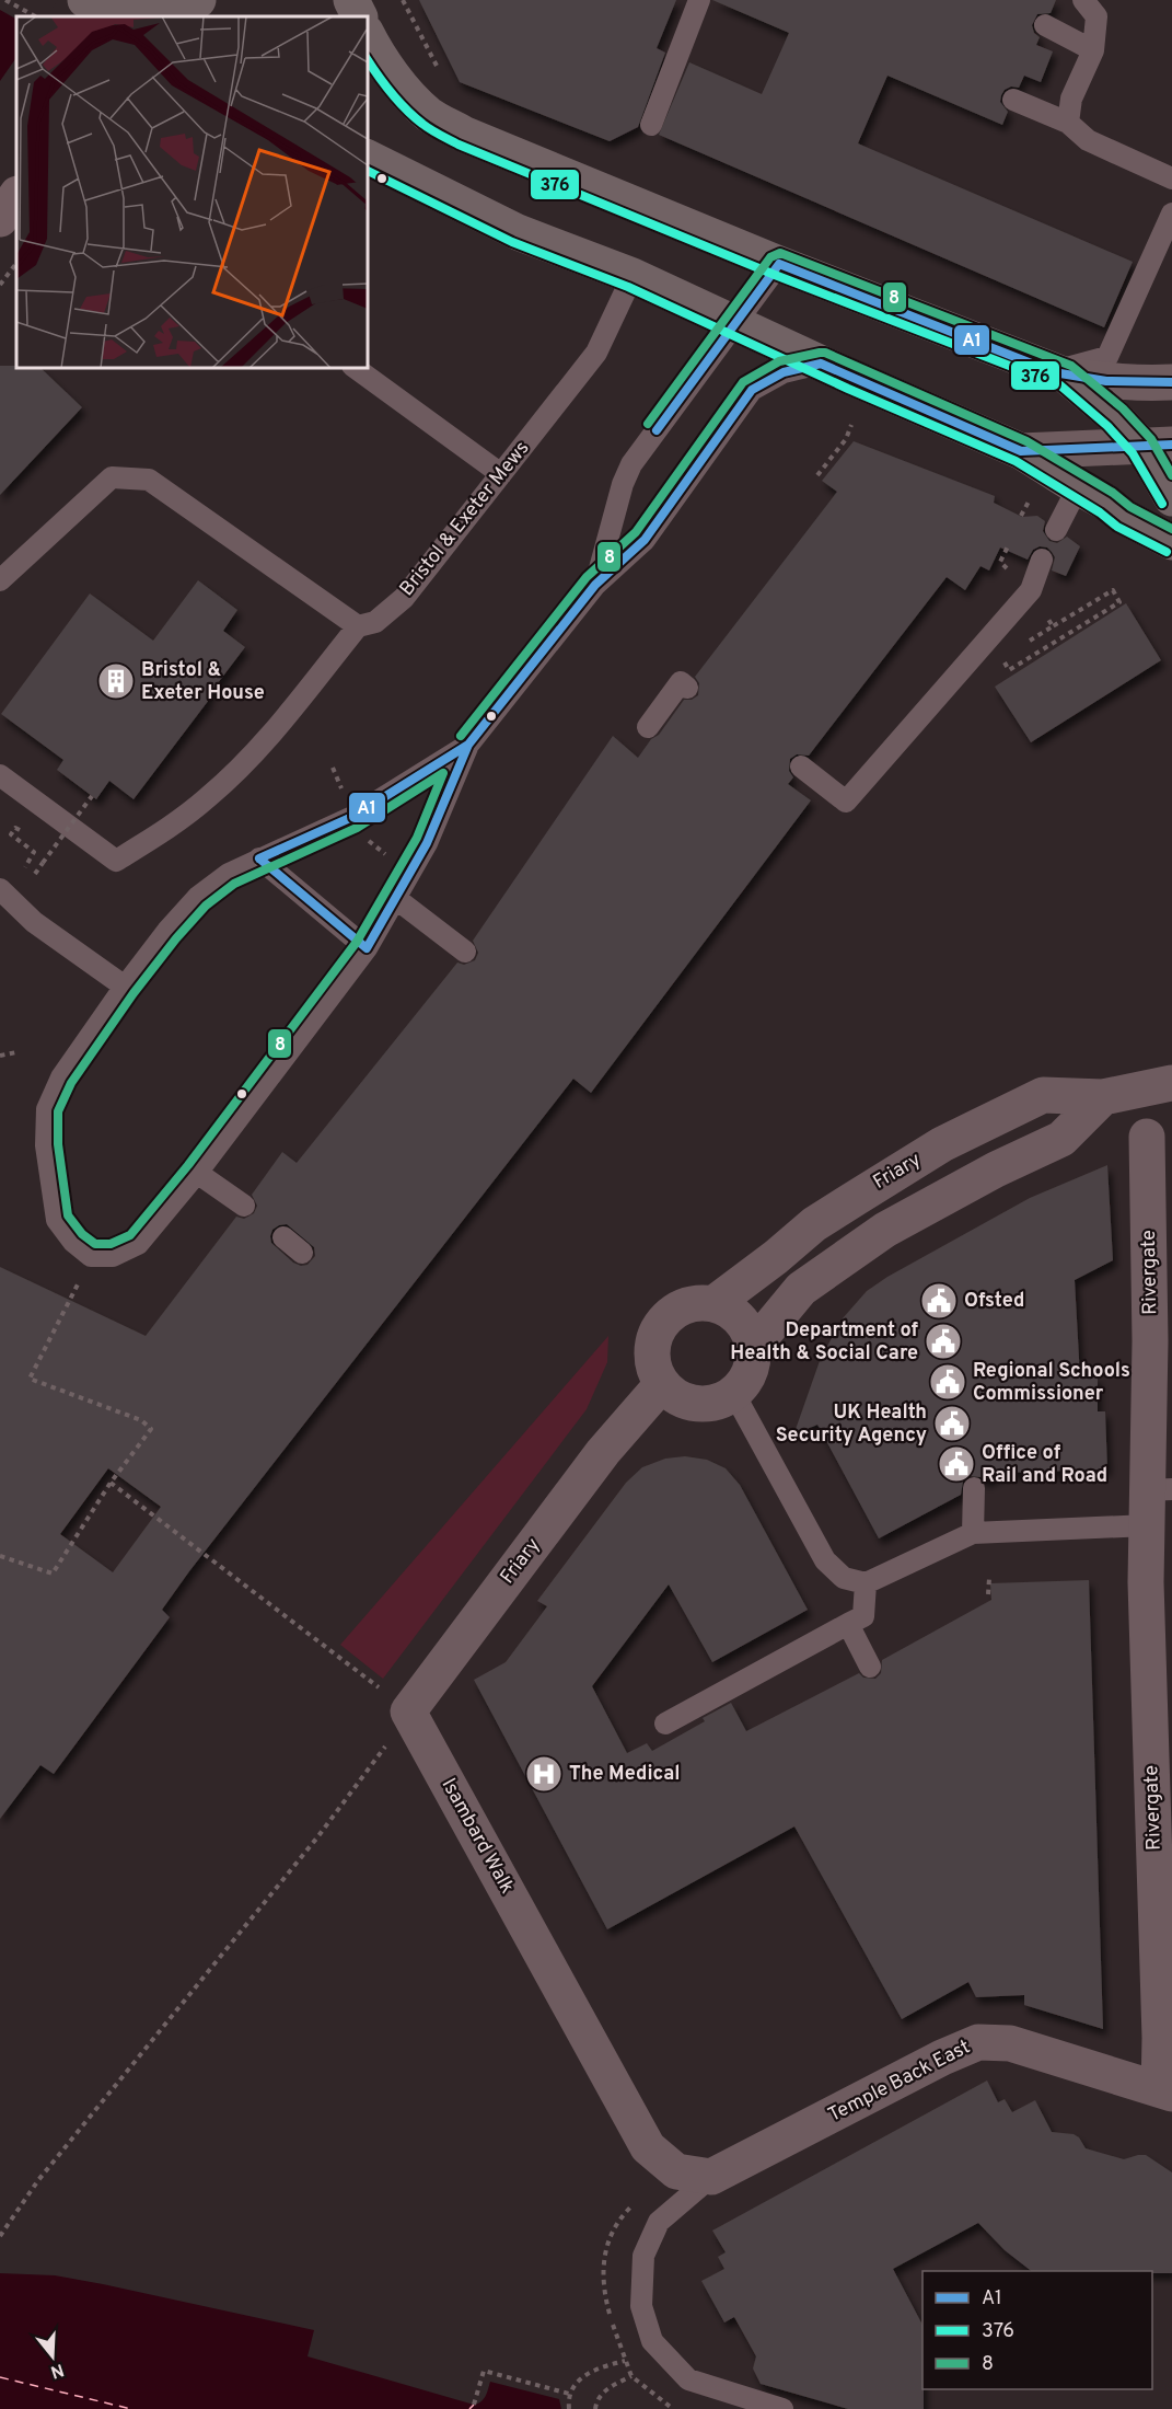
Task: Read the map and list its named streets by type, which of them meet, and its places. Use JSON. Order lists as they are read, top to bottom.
{
  "streets": {
    "street": [
      "Friary",
      "Rivergate",
      "Isambard Walk",
      "Temple Back East"
    ],
    "lane": ["Bristol & Exeter Mews"]
  },
  "crossings": [
    ["Friary", "Isambard Walk"],
    ["Rivergate", "Temple Back East"],
    ["Isambard Walk", "Temple Back East"]
  ],
  "places": {
    "building": ["Bristol & Exeter House"],
    "public building": [
      "Ofsted",
      "Department of Health & Social Care",
      "Regional Schools Commissioner",
      "UK Health Security Agency",
      "Office of Rail and Road"
    ],
    "hospital": ["The Medical"]
  },
  "lines": ["transit line 376", "transit line 8", "transit line A1"],
  "legend": ["A1", "376", "8"],
  "north": "bottom"
}
